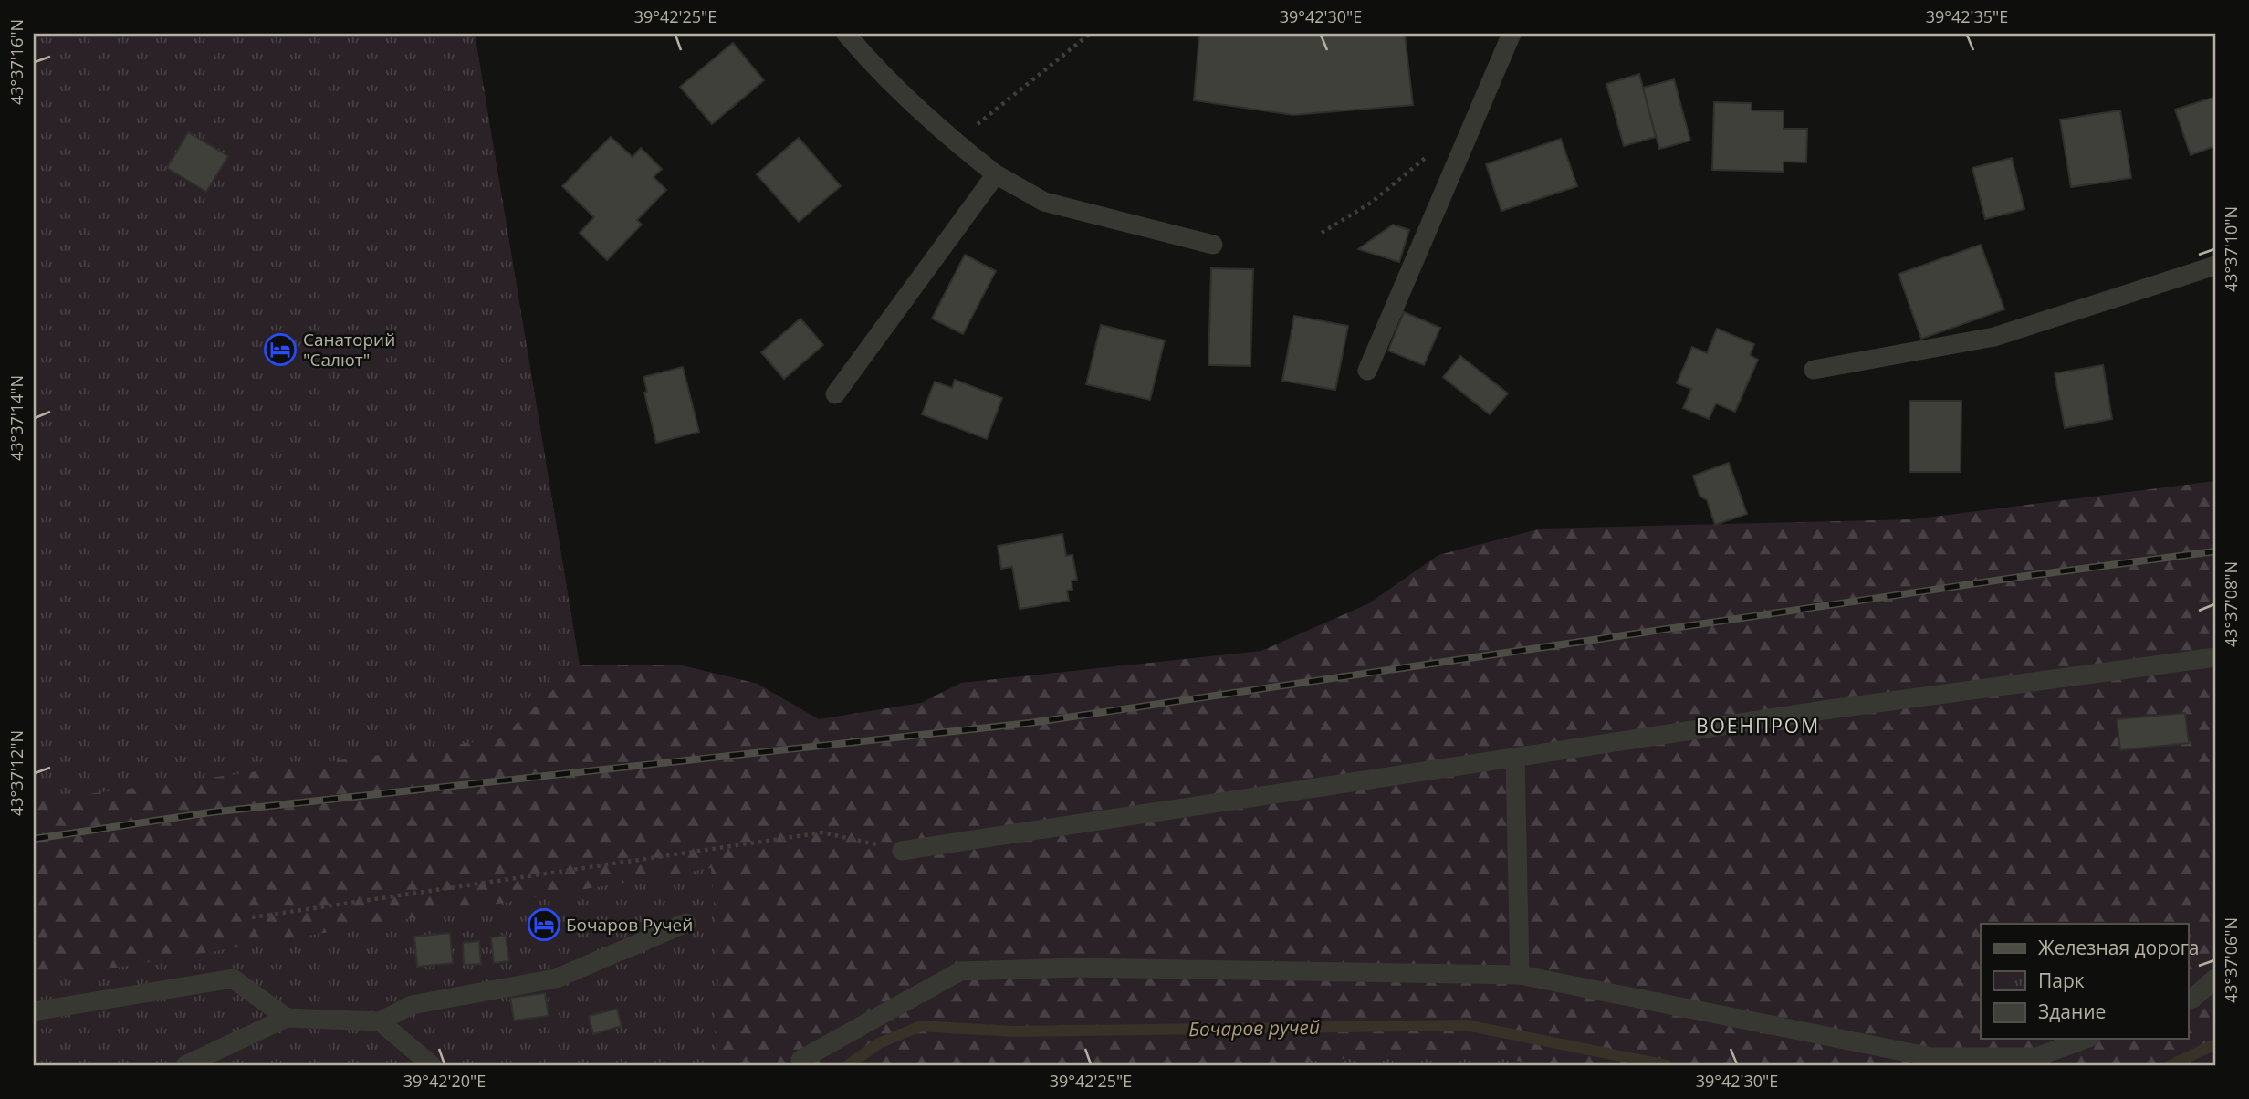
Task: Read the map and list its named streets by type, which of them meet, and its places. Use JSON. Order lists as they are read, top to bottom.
{
  "districts": ["ВОЕНПРОМ"],
  "water": ["Бочаров ручей"],
  "places": {
    "hotel": ["Санаторий \"Салют\"", "Бочаров Ручей"]
  },
  "legend": ["Железная дорога", "Парк", "Здание"],
  "coordinates": [
    "39°42'25\"E",
    "39°42'30\"E",
    "39°42'35\"E",
    "43°37'16\"N",
    "43°37'10\"N",
    "43°37'14\"N",
    "43°37'08\"N",
    "43°37'12\"N",
    "43°37'06\"N",
    "39°42'20\"E"
  ]
}
